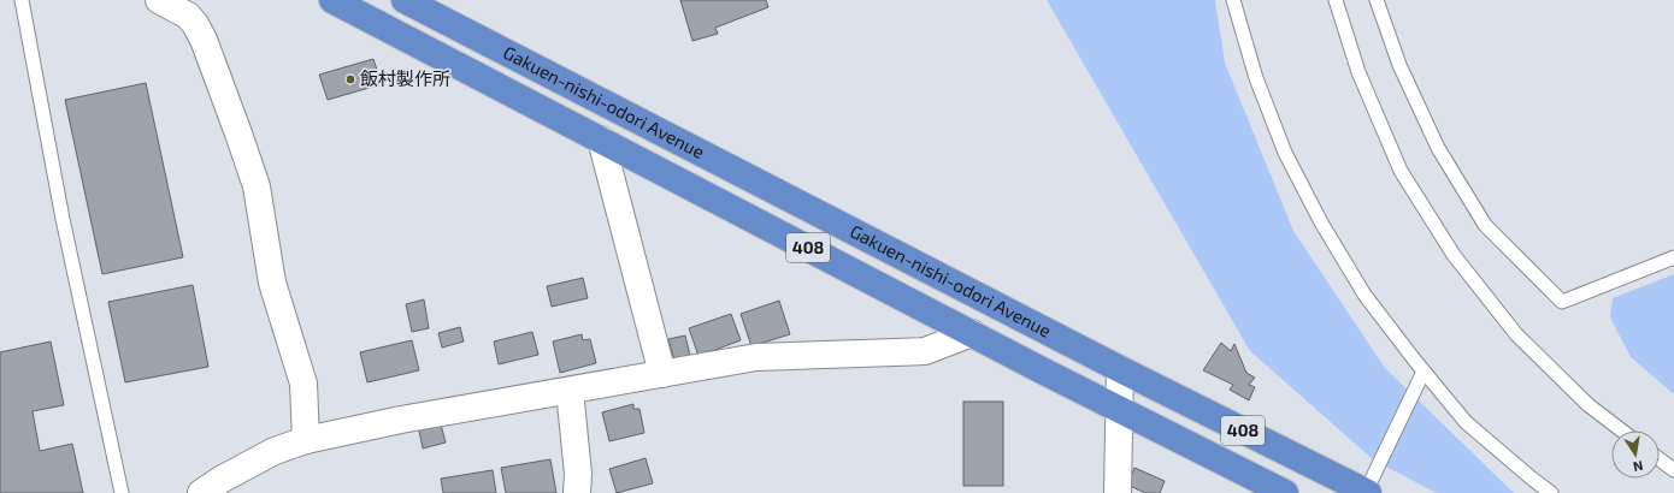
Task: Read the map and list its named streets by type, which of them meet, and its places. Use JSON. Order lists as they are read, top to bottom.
{
  "streets": {
    "highway": ["Gakuen-nishi-odori Avenue", "408"]
  },
  "places": ["飯村製作所"],
  "north": "bottom"
}
